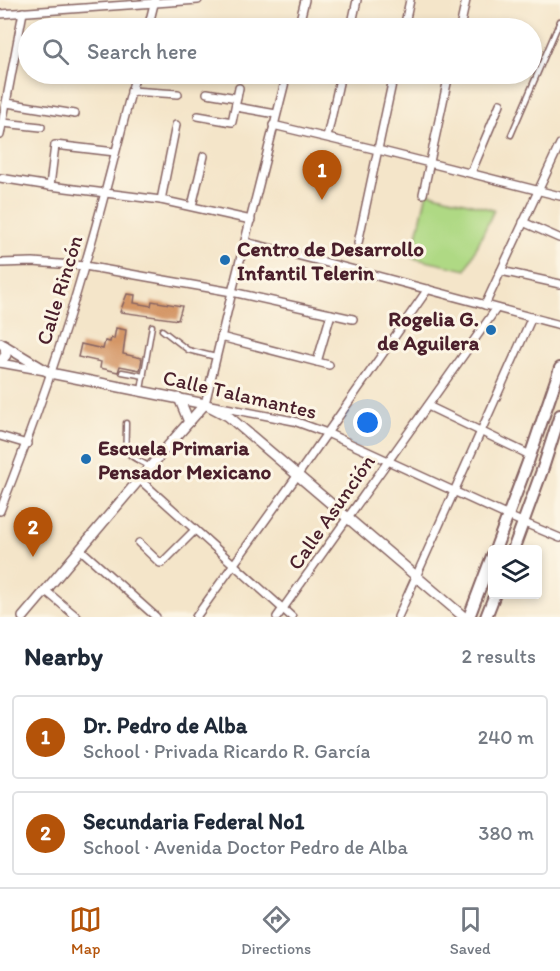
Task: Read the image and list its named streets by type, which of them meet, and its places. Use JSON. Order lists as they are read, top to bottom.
{
  "streets": {
    "street": ["Calle Rincón", "Calle Talamantes", "Calle Asunción"]
  },
  "crossings": [
    ["Calle Rincón", "Calle Talamantes"],
    ["Calle Talamantes", "Calle Asunción"]
  ],
  "places": ["Centro de Desarrollo Infantil Telerin", "Rogelia G. de Aguilera", "Escuela Primaria Pensador Mexicano"],
  "page": {
    "search": "Search here",
    "pins": ["1", "2"],
    "heading": ["Nearby", "2 results"],
    "list": [
      {
        "mark": "1",
        "name": "Dr. Pedro de Alba",
        "note": "School · Privada Ricardo R. García",
        "value": "240 m"
      },
      {
        "mark": "2",
        "name": "Secundaria Federal No1",
        "note": "School · Avenida Doctor Pedro de Alba",
        "value": "380 m"
      }
    ],
    "nav": ["Map", "Directions", "Saved"]
  }
}
